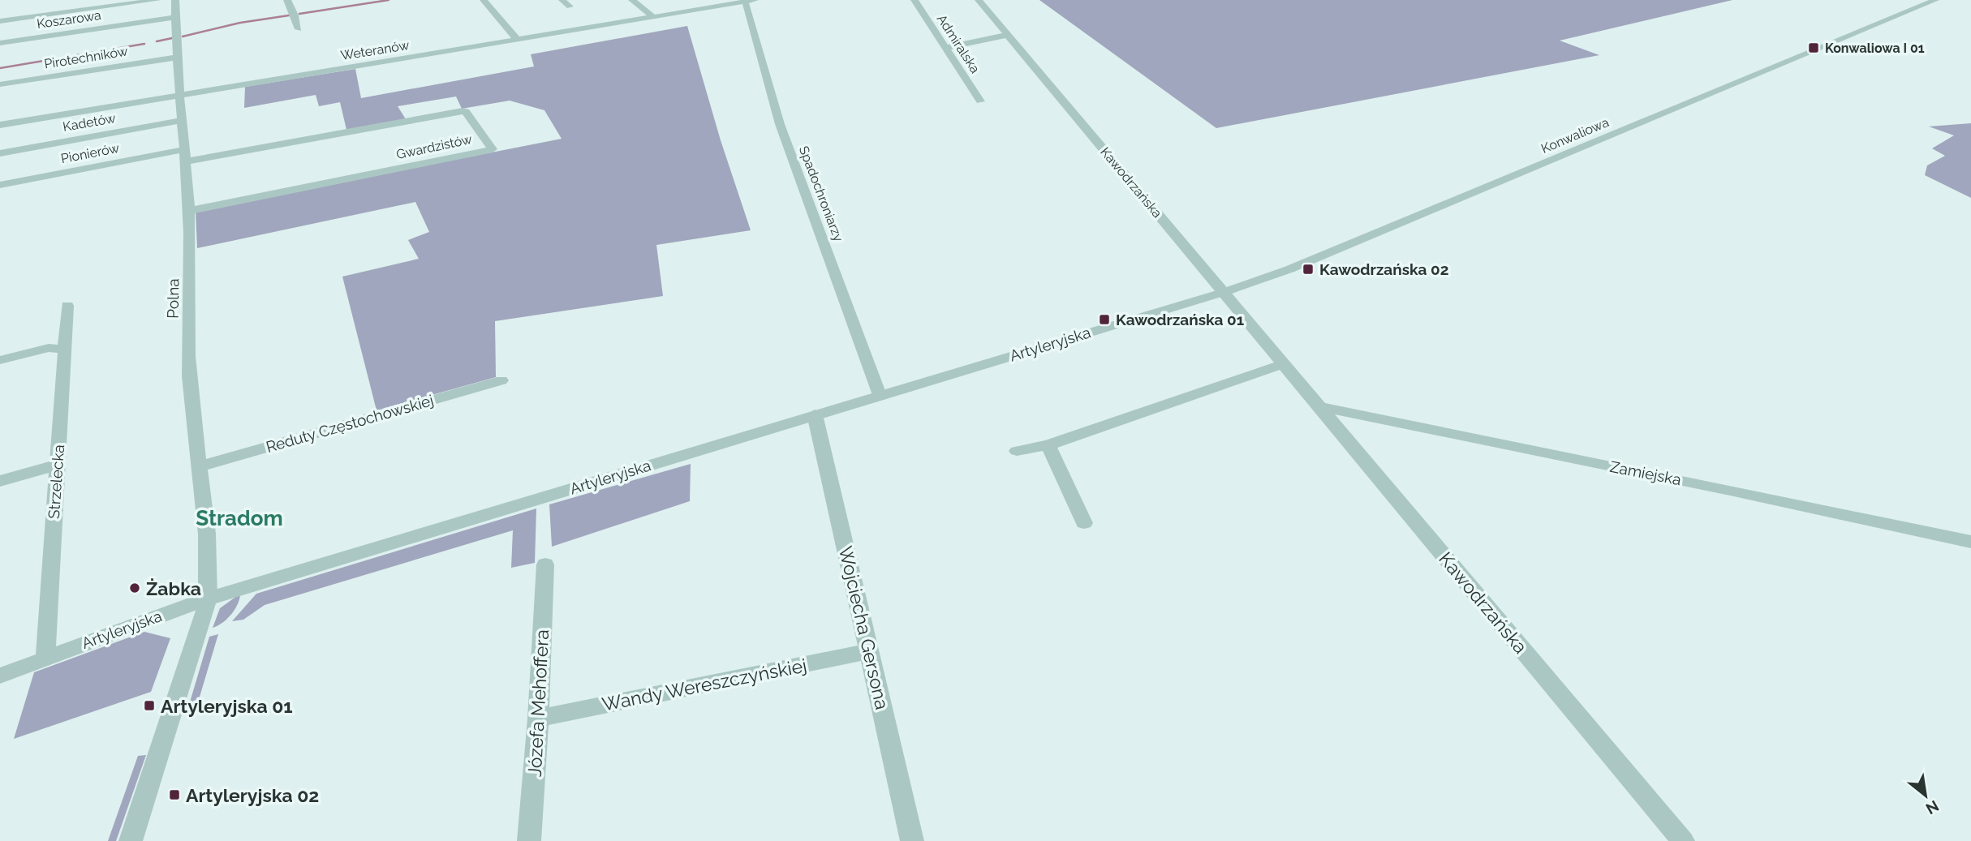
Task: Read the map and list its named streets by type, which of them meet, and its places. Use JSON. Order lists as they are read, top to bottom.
{
  "streets": {
    "street": [
      "Koszarowa",
      "Admiralska",
      "Weteranów",
      "Pirotechników",
      "Kadetów",
      "Konwaliowa",
      "Gwardzistów",
      "Pionierów",
      "Kawodrzańska",
      "Spadochroniarzy",
      "Polna",
      "Artyleryjska",
      "Reduty Częstochowskiej",
      "Zamiejska",
      "Strzelecka",
      "Wojciecha Gersona",
      "Wandy Wereszczyńskiej",
      "Józefa Mehoffera"
    ]
  },
  "crossings": [
    ["Koszarowa", "Polna"],
    ["Weteranów", "Spadochroniarzy"],
    ["Weteranów", "Polna"],
    ["Pirotechników", "Polna"],
    ["Kadetów", "Polna"],
    ["Konwaliowa", "Kawodrzańska"],
    ["Konwaliowa", "Artyleryjska"],
    ["Gwardzistów", "Pionierów"],
    ["Gwardzistów", "Polna"],
    ["Pionierów", "Polna"],
    ["Kawodrzańska", "Artyleryjska"],
    ["Kawodrzańska", "Zamiejska"],
    ["Spadochroniarzy", "Artyleryjska"],
    ["Polna", "Artyleryjska"],
    ["Polna", "Reduty Częstochowskiej"],
    ["Artyleryjska", "Strzelecka"],
    ["Artyleryjska", "Wojciecha Gersona"],
    ["Wojciecha Gersona", "Wandy Wereszczyńskiej"],
    ["Wandy Wereszczyńskiej", "Józefa Mehoffera"]
  ],
  "districts": ["Stradom"],
  "places": {
    "transit": [
      "Konwaliowa I 01",
      "Kawodrzańska 02",
      "Kawodrzańska 01",
      "Artyleryjska 01",
      "Artyleryjska 02"
    ],
    "other": ["Żabka"]
  },
  "north": "bottom right"
}
